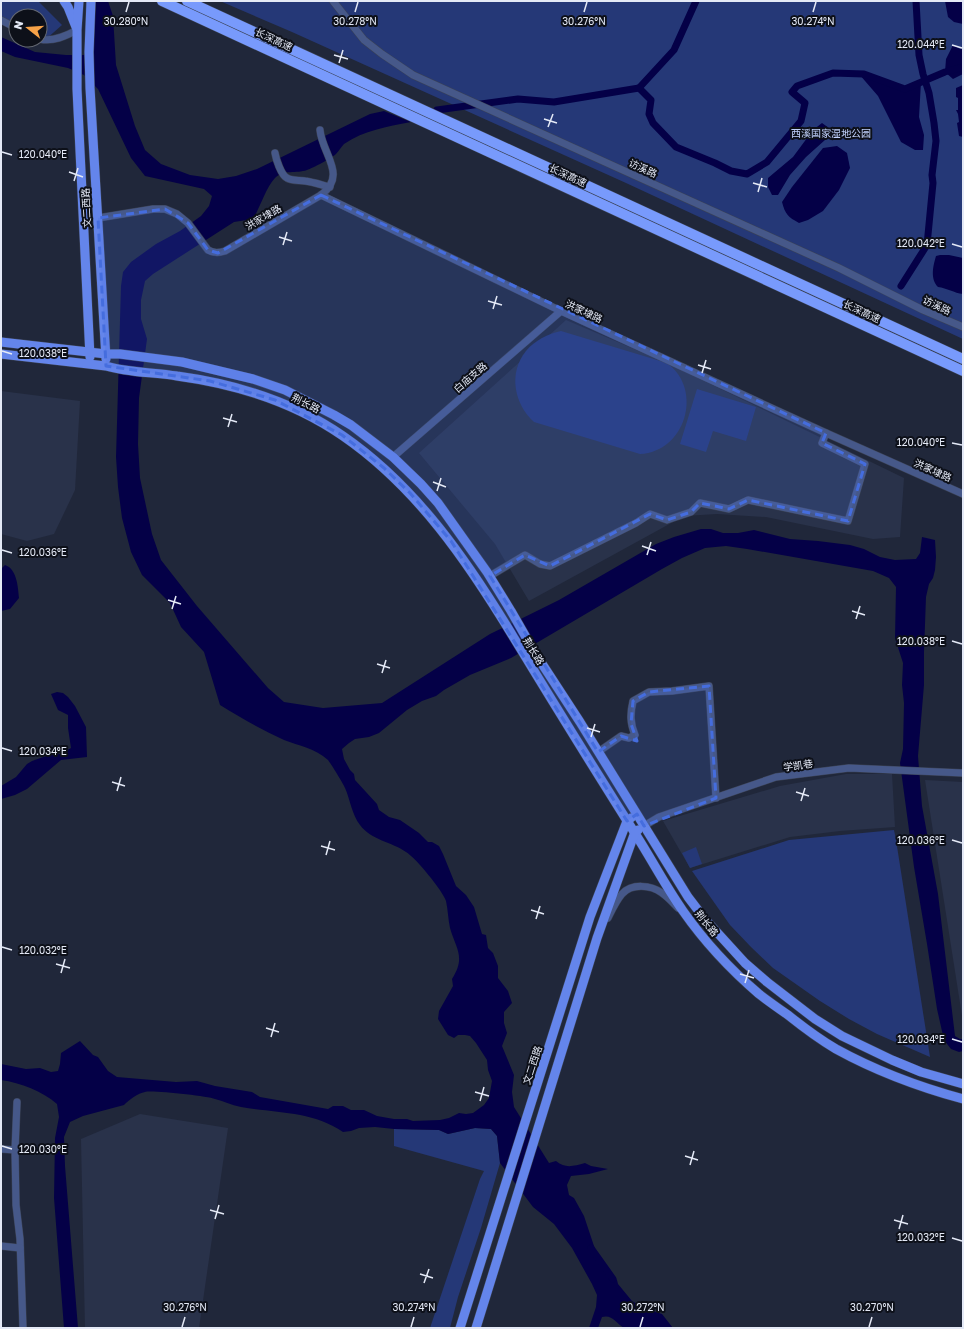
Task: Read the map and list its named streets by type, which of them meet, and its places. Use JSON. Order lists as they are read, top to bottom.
{
  "streets": {
    "highway": ["长深高速"],
    "main road": ["文二西路", "荆长路"],
    "street": [
      "访溪路",
      "洪家埭路",
      "白庙支路",
      "学凯巷"
    ]
  },
  "crossings": [
    ["文二西路", "洪家埭路"],
    ["文二西路", "荆长路"],
    ["洪家埭路", "白庙支路"],
    ["白庙支路", "荆长路"],
    ["荆长路", "学凯巷"]
  ],
  "parks": ["西溪国家湿地公园"],
  "north": "left",
  "coordinates": [
    "30.280°N",
    "30.278°N",
    "30.276°N",
    "30.274°N",
    "120.044°E",
    "120.040°E",
    "120.042°E",
    "120.038°E",
    "120.036°E",
    "120.034°E",
    "120.032°E",
    "120.030°E",
    "30.272°N",
    "30.270°N"
  ]
}
